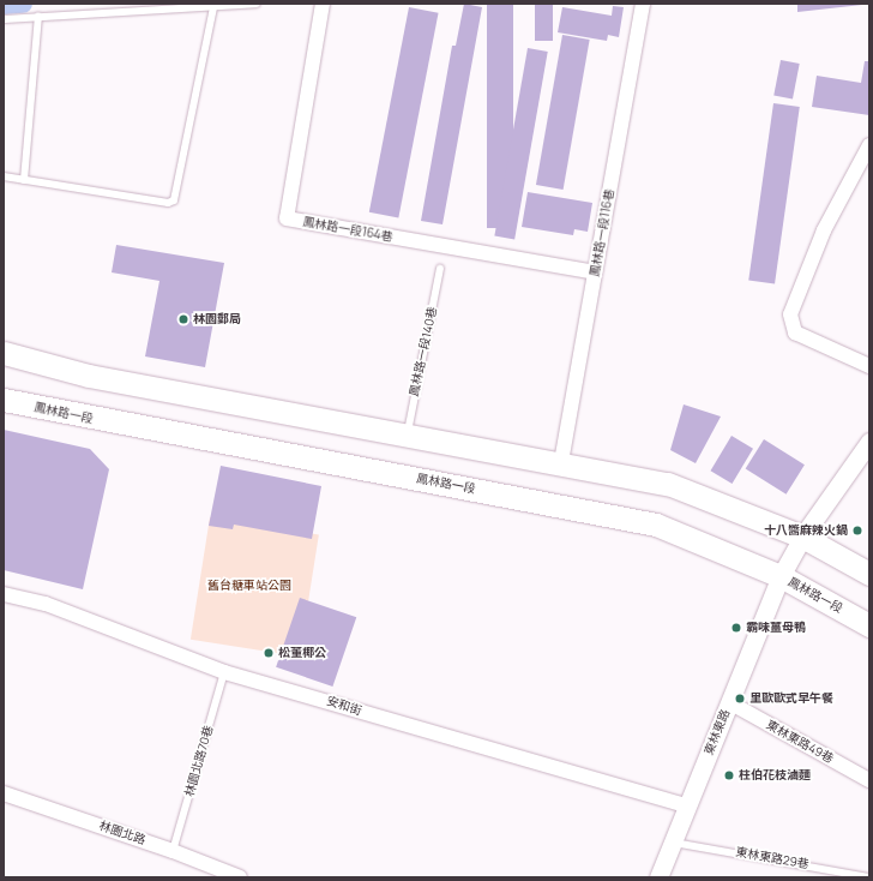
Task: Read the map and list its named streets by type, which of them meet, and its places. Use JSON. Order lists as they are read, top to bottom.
{
  "streets": {
    "main road": ["鳳林路一段"],
    "street": [
      "鳳林路一段164巷",
      "鳳林路一段116巷",
      "安和街",
      "東林東路",
      "東林東路49巷",
      "林園北路"
    ],
    "lane": ["鳳林路一段140巷", "林園北路70巷", "東林東路29巷"]
  },
  "crossings": [
    ["鳳林路一段164巷", "鳳林路一段116巷"],
    ["鳳林路一段", "東林東路"],
    ["安和街", "東林東路"],
    ["安和街", "林園北路70巷"],
    ["東林東路", "東林東路49巷"],
    ["東林東路", "東林東路29巷"],
    ["林園北路70巷", "林園北路"]
  ],
  "parks": ["舊台糖車站公園"],
  "places": [
    "林園郵局",
    "十八醬麻辣火鍋",
    "霸味薑母鴨",
    "松董椰公",
    "里歐歐式早午餐",
    "柱伯花枝滷麵"
  ]
}
